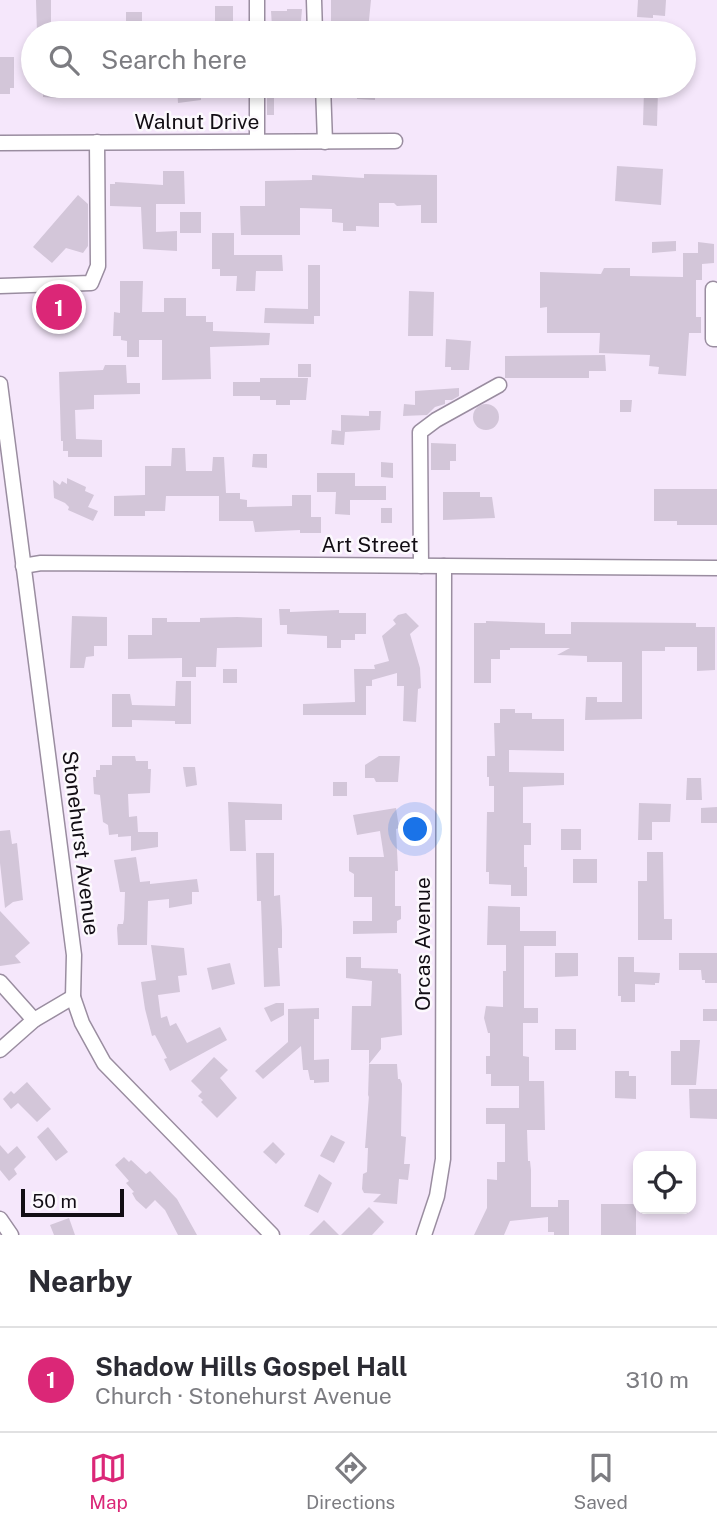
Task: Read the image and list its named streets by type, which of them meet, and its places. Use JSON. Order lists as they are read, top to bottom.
{
  "streets": {
    "street": [
      "Walnut Drive",
      "Art Street",
      "Stonehurst Avenue",
      "Orcas Avenue"
    ]
  },
  "crossings": [
    ["Art Street", "Stonehurst Avenue"],
    ["Art Street", "Orcas Avenue"]
  ],
  "scale_bar": "50 m",
  "page": {
    "search": "Search here",
    "pins": "1",
    "scale": "50 m",
    "heading": "Nearby",
    "list": [
      {
        "mark": "1",
        "name": "Shadow Hills Gospel Hall",
        "note": "Church · Stonehurst Avenue",
        "value": "310 m"
      }
    ],
    "nav": ["Map", "Directions", "Saved"]
  }
}
